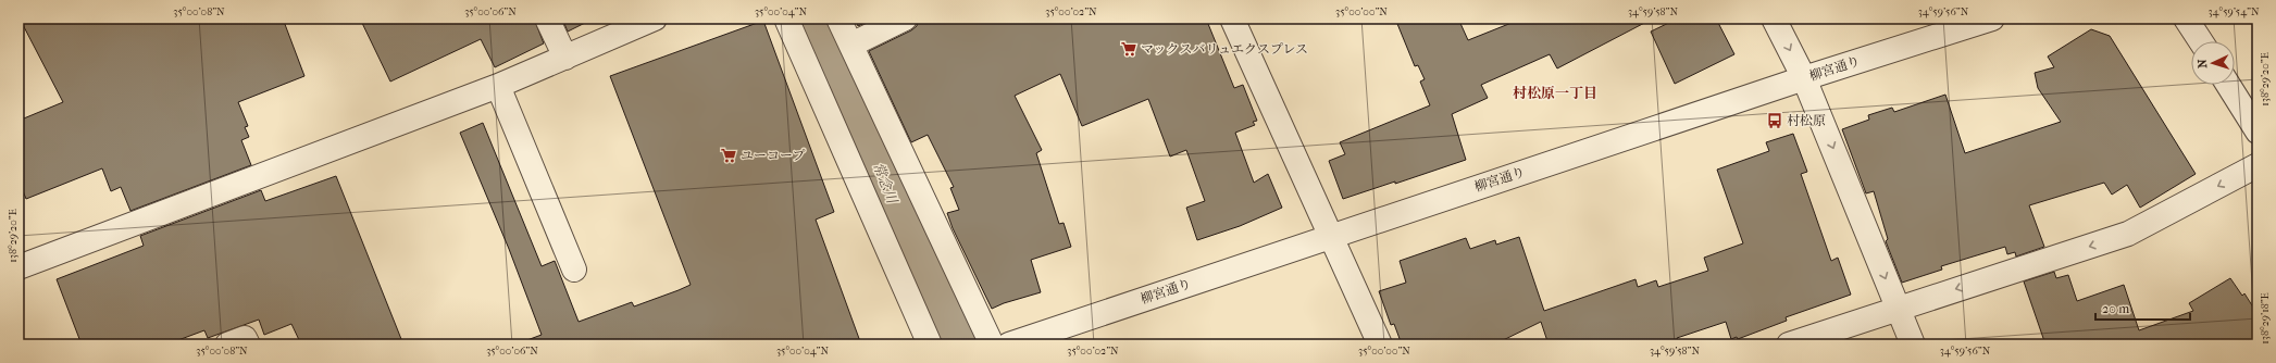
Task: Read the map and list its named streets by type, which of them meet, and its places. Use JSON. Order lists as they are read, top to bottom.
{
  "streets": {
    "street": ["柳宮通り"]
  },
  "districts": ["村松原一丁目"],
  "water": ["常念川"],
  "places": {
    "supermarket": ["マックスバリュエクスプレス", "ユーコープ"],
    "bus stop": ["村松原"]
  },
  "scale_bar": "20 m",
  "north": "left",
  "coordinates": [
    "35°00'08\"N",
    "35°00'06\"N",
    "35°00'04\"N",
    "35°00'02\"N",
    "35°00'00\"N",
    "34°59'58\"N",
    "34°59'56\"N",
    "34°59'54\"N",
    "138°29'20\"E",
    "138°29'18\"E"
  ]
}
